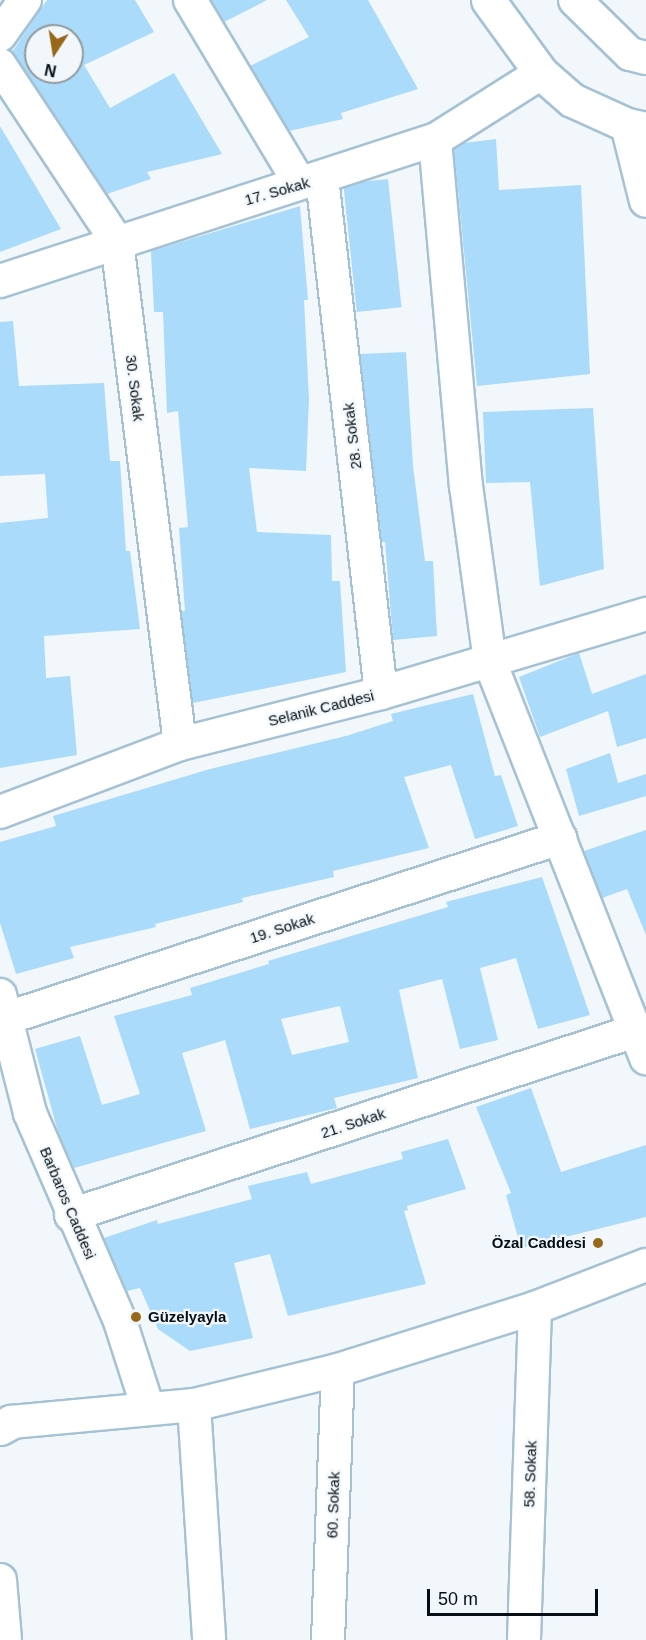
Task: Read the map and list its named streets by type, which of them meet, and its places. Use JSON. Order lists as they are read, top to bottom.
{
  "streets": {
    "street": [
      "17. Sokak",
      "30. Sokak",
      "28. Sokak",
      "Selanik Caddesi",
      "19. Sokak",
      "21. Sokak",
      "Barbaros Caddesi",
      "58. Sokak",
      "60. Sokak"
    ]
  },
  "crossings": [
    ["17. Sokak", "30. Sokak"],
    ["17. Sokak", "28. Sokak"],
    ["30. Sokak", "Selanik Caddesi"],
    ["28. Sokak", "Selanik Caddesi"],
    ["19. Sokak", "Barbaros Caddesi"],
    ["21. Sokak", "Barbaros Caddesi"]
  ],
  "places": ["Özal Caddesi", "Güzelyayla"],
  "scale_bar": "50 m",
  "north": "bottom"
}
